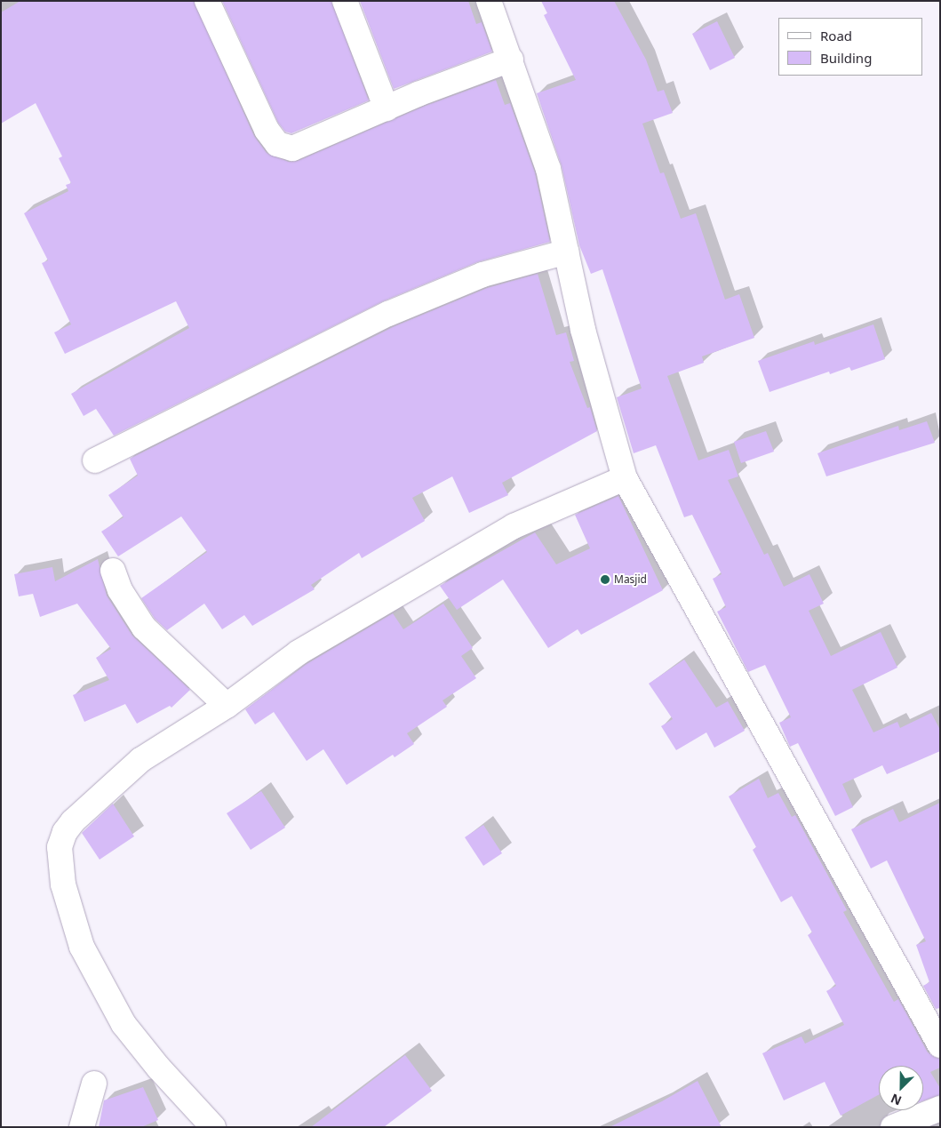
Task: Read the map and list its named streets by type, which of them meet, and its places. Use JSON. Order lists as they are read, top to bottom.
{
  "places": ["Masjid"],
  "legend": ["Road", "Building"],
  "north": "bottom left"
}
